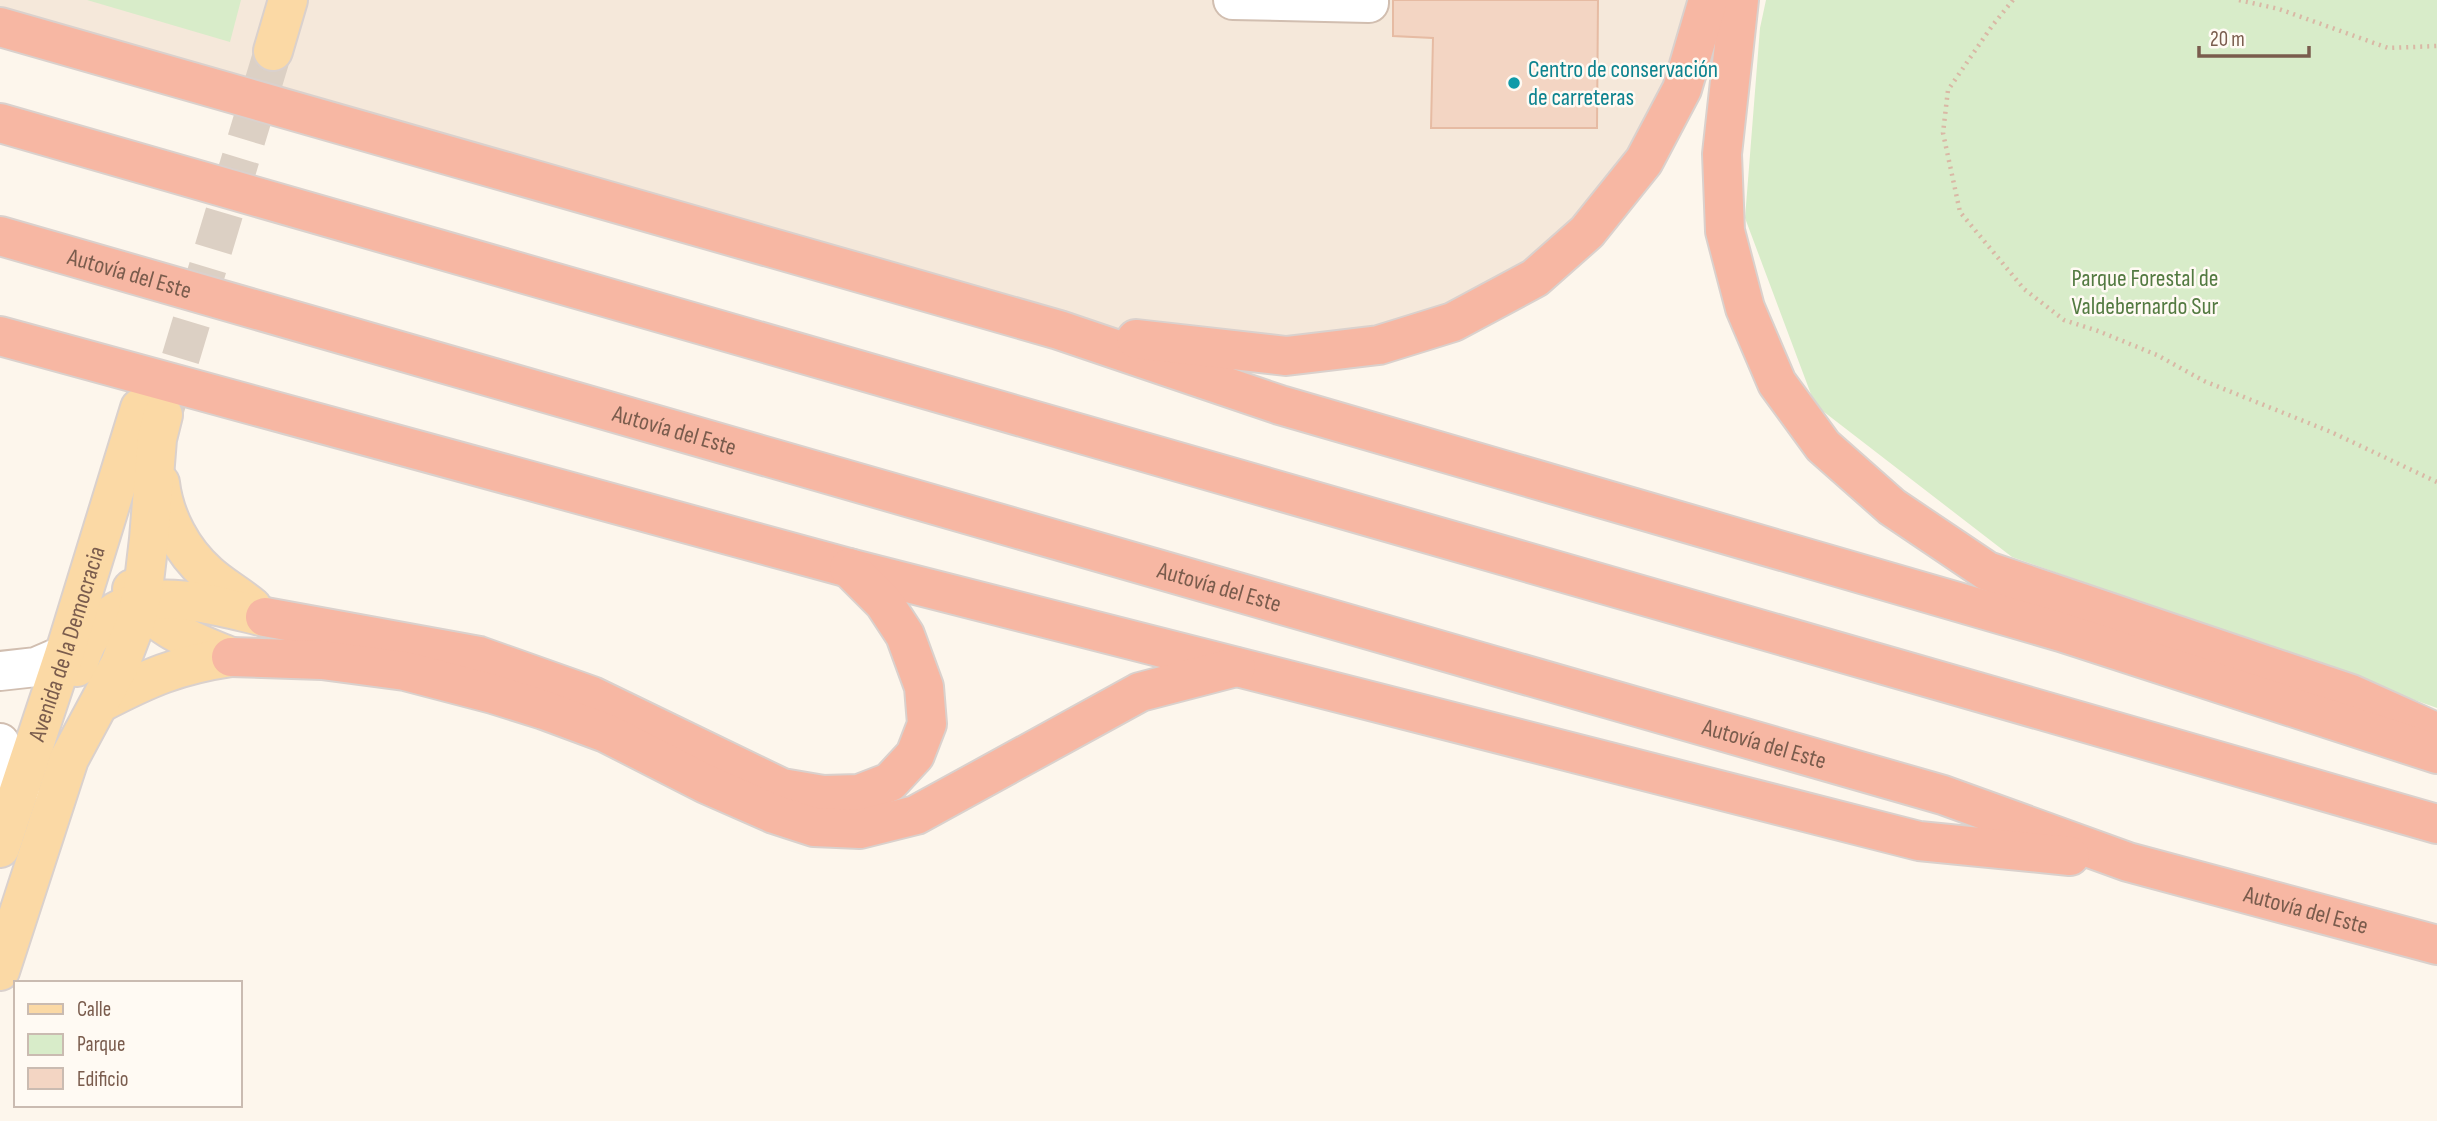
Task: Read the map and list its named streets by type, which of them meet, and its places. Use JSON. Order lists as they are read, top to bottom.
{
  "streets": {
    "highway": ["Autovía del Este"],
    "main road": ["Avenida de la Democracia"]
  },
  "parks": ["Parque Forestal de Valdebernardo Sur"],
  "places": ["Centro de conservación de carreteras"],
  "legend": ["Calle", "Parque", "Edificio"],
  "scale_bar": "20 m"
}
